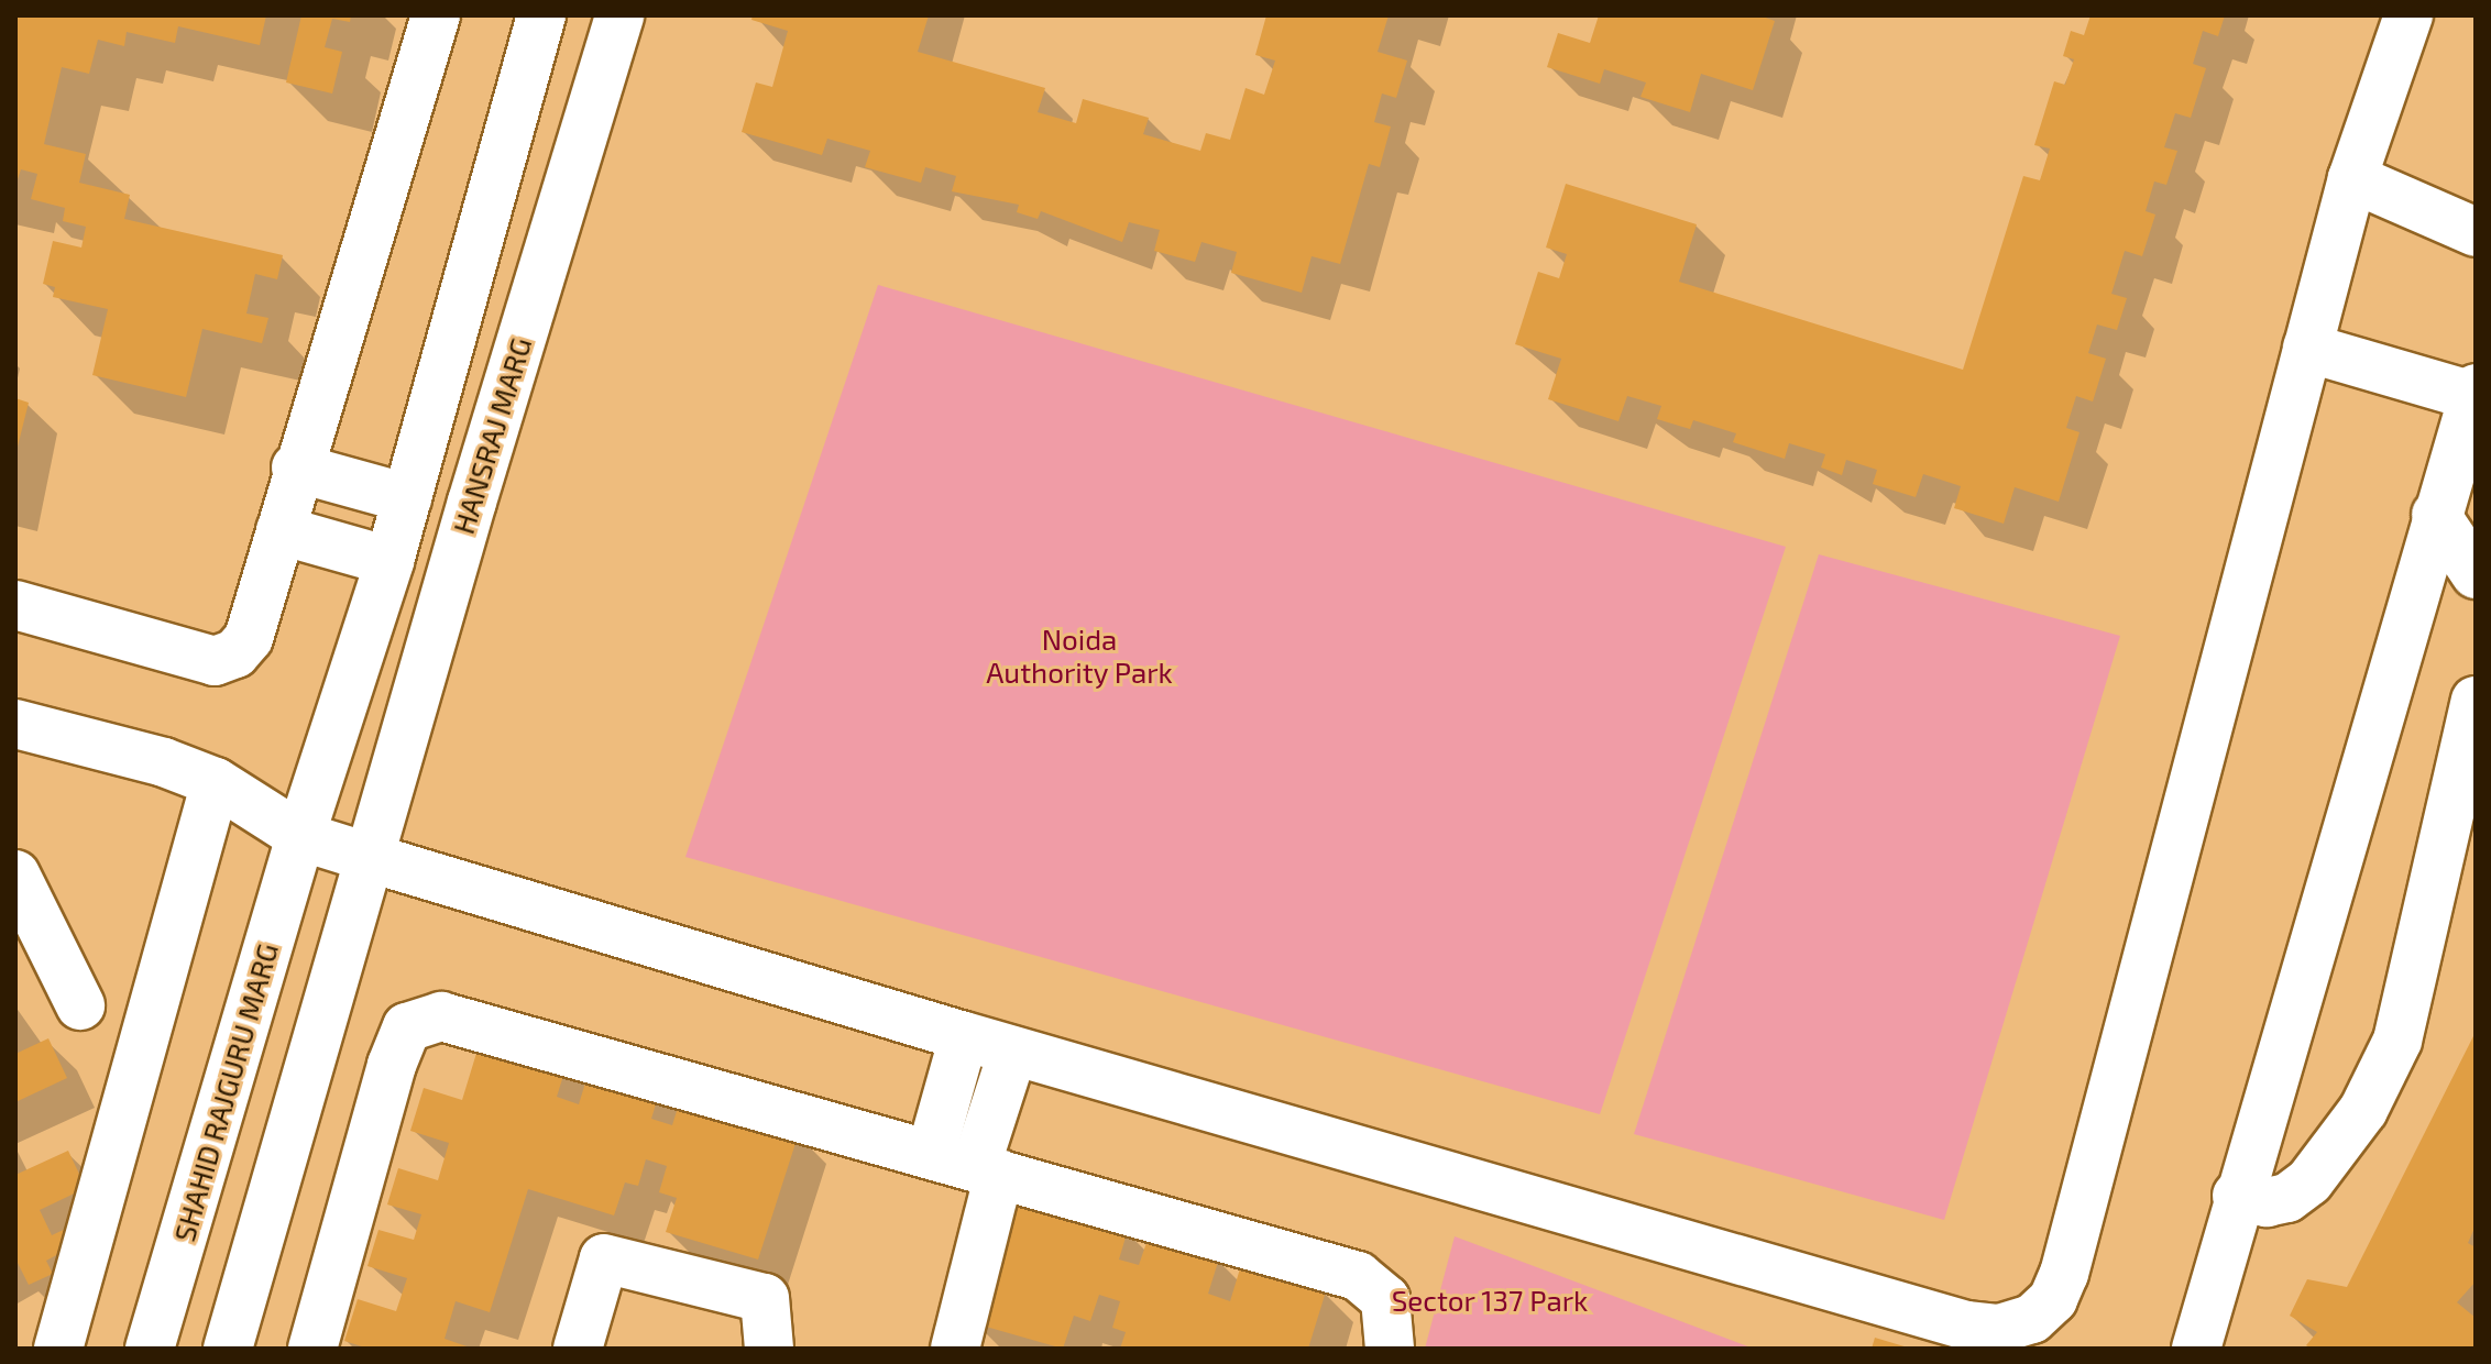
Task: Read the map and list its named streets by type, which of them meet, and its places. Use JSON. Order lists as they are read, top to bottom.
{
  "streets": {
    "street": ["HANSRAJ MARG", "SHAHID RAJGURU MARG"]
  },
  "parks": ["Noida Authority Park", "Sector 137 Park"]
}
